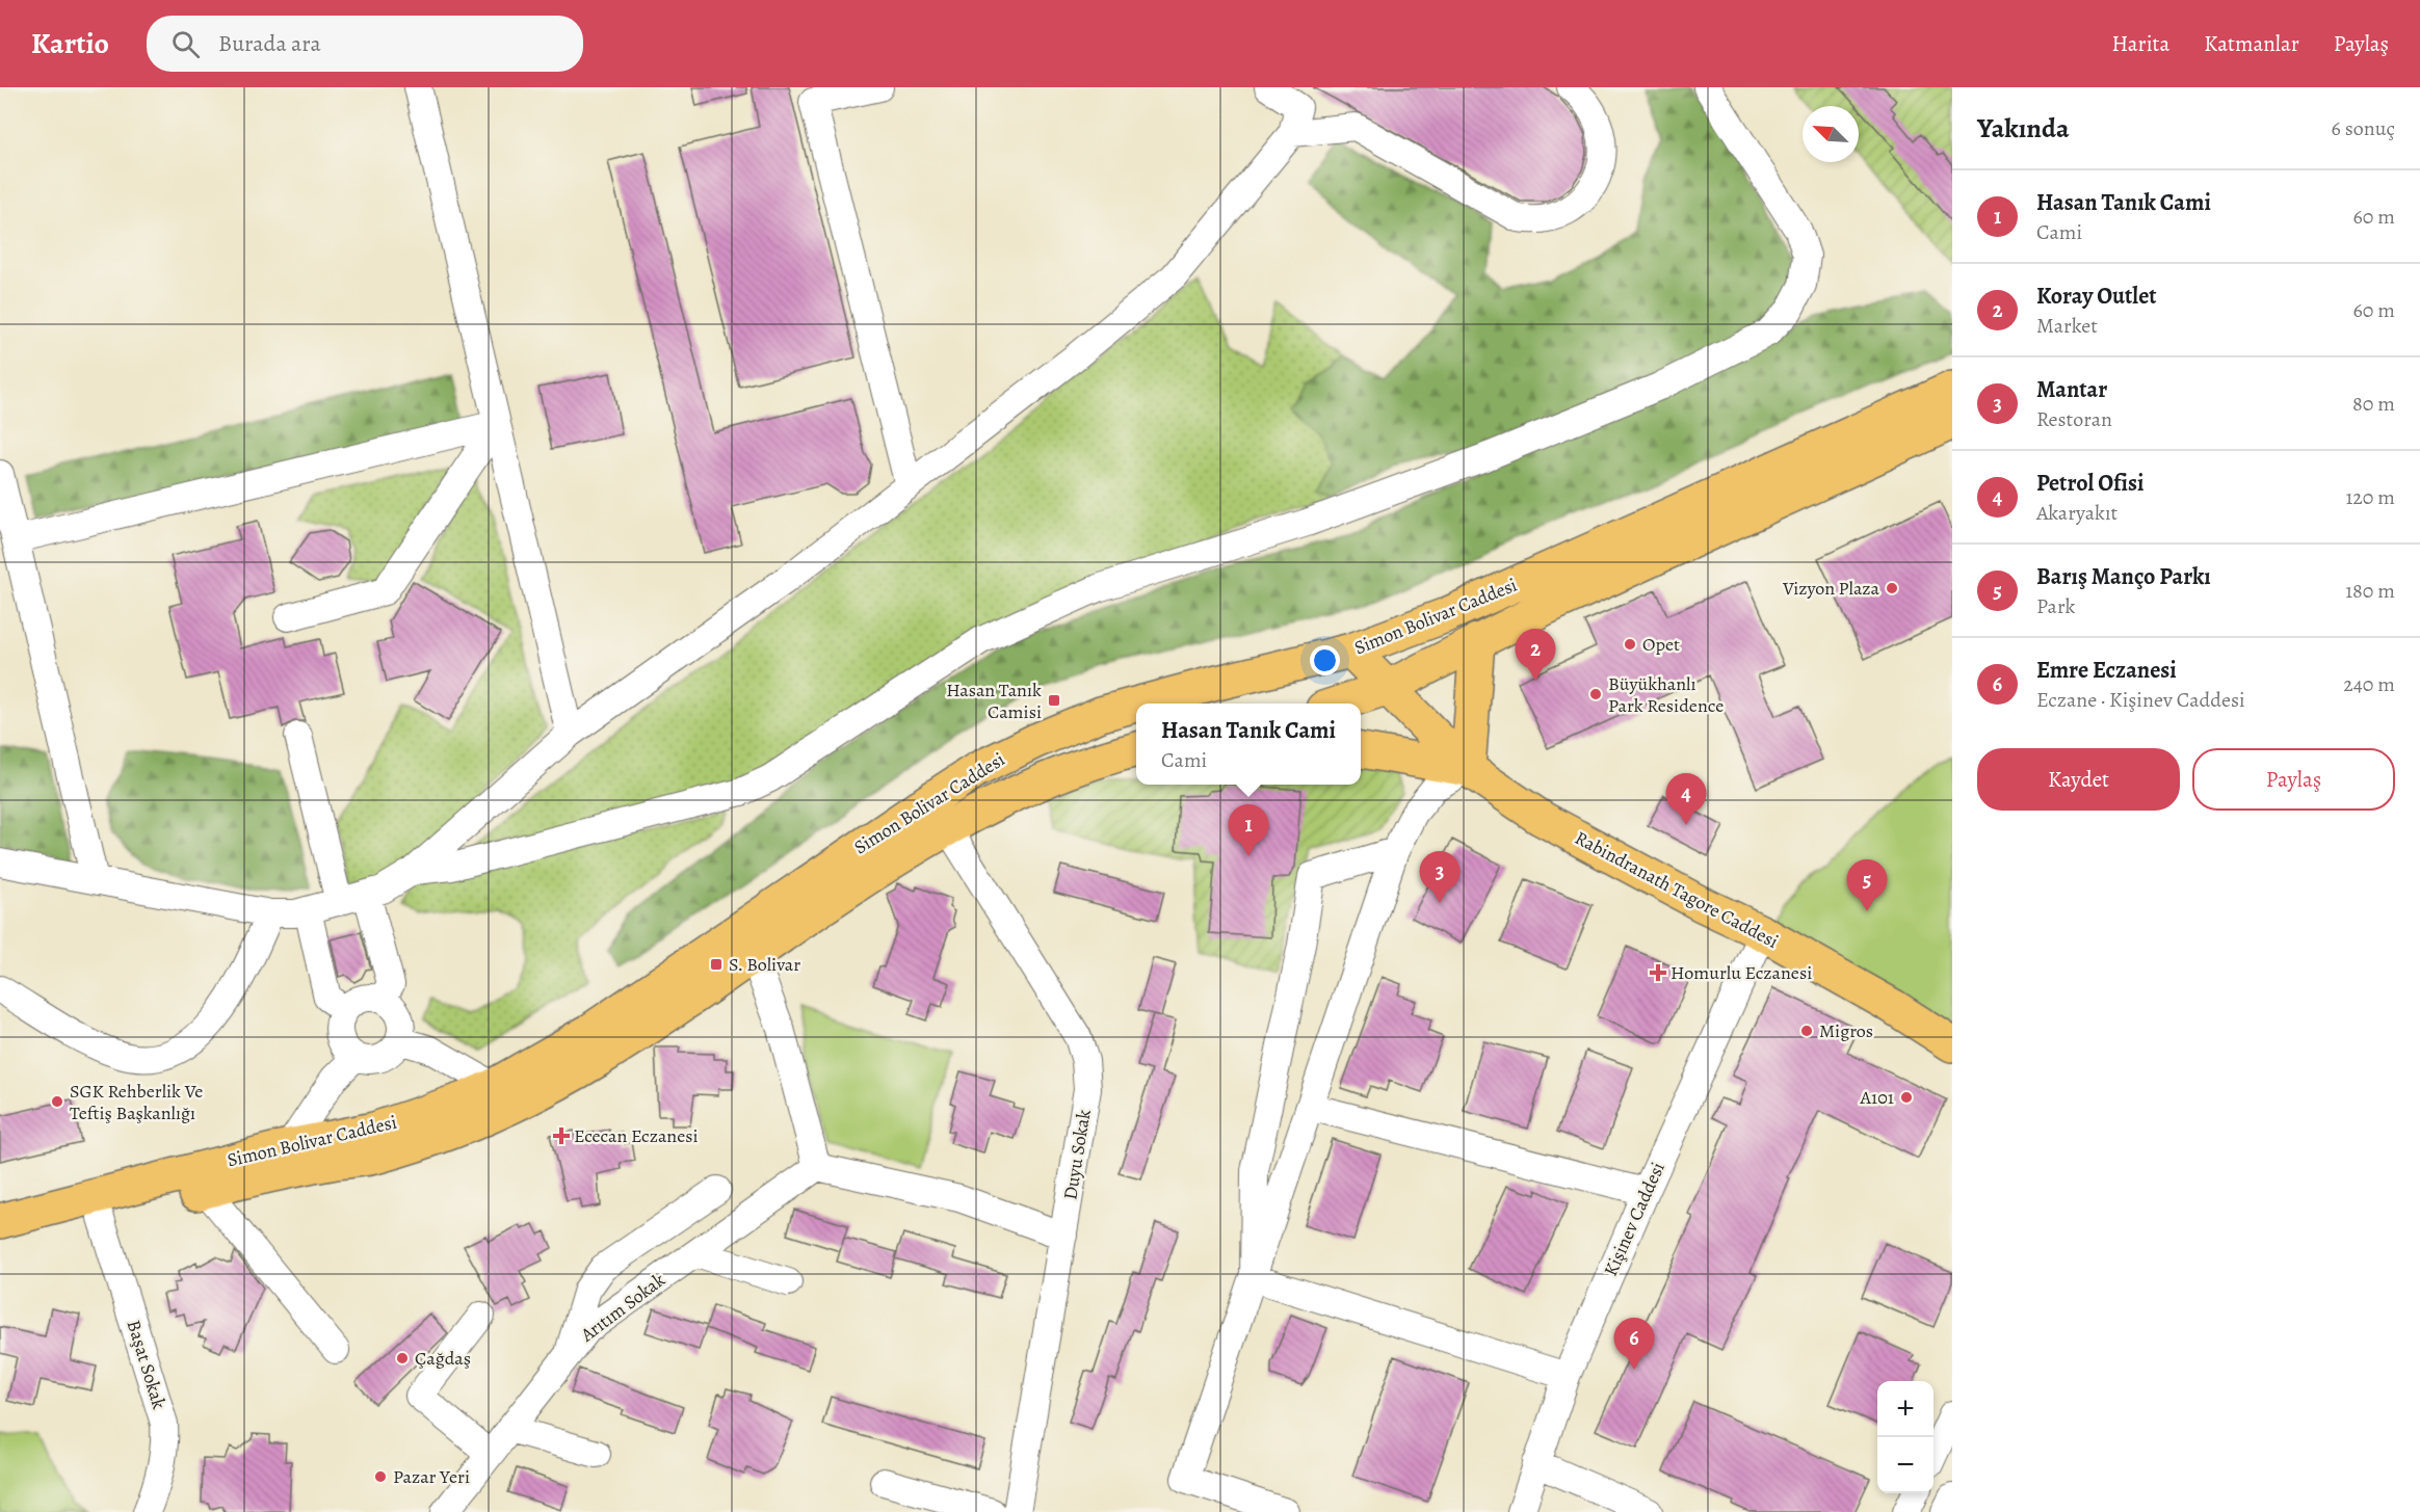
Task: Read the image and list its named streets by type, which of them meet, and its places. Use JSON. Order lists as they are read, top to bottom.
{
  "streets": {
    "main road": ["Simon Bolivar Caddesi", "Rabindranath Tagore Caddesi"],
    "street": [
      "Duyu Sokak",
      "Kişinev Caddesi",
      "Arıtım Sokak",
      "Başat Sokak"
    ]
  },
  "crossings": [
    ["Simon Bolivar Caddesi", "Rabindranath Tagore Caddesi"],
    ["Simon Bolivar Caddesi", "Duyu Sokak"],
    ["Simon Bolivar Caddesi", "Başat Sokak"],
    ["Rabindranath Tagore Caddesi", "Kişinev Caddesi"]
  ],
  "places": {
    "other": [
      "Vizyon Plaza",
      "Opet",
      "Büyükhanlı Park Residence",
      "Migros",
      "A101",
      "SGK Rehberlik Ve Teftiş Başkanlığı",
      "Çağdaş",
      "Pazar Yeri"
    ],
    "transit": ["Hasan Tanık Camisi", "S. Bolivar"],
    "health": ["Homurlu Eczanesi", "Ececan Eczanesi"]
  },
  "north": "top left",
  "page": {
    "header": "Kartio",
    "search": "Burada ara",
    "nav": ["Harita", "Katmanlar", "Paylaş"],
    "heading": ["Yakında", "6 sonuç"],
    "list": [
      {
        "mark": "1",
        "name": "Hasan Tanık Cami",
        "note": "Cami",
        "value": "60 m"
      },
      {
        "mark": "2",
        "name": "Koray Outlet",
        "note": "Market",
        "value": "60 m"
      },
      {
        "mark": "3",
        "name": "Mantar",
        "note": "Restoran",
        "value": "80 m"
      },
      {
        "mark": "4",
        "name": "Petrol Ofisi",
        "note": "Akaryakıt",
        "value": "120 m"
      },
      {
        "mark": "5",
        "name": "Barış Manço Parkı",
        "note": "Park",
        "value": "180 m"
      },
      {
        "mark": "6",
        "name": "Emre Eczanesi",
        "note": "Eczane · Kişinev Caddesi",
        "value": "240 m"
      }
    ],
    "pins": [
      "2",
      "4",
      "1",
      "3",
      "5",
      "6"
    ],
    "popup": ["Hasan Tanık Cami", "Cami"],
    "buttons": ["Kaydet", "Paylaş"],
    "map_buttons": ["+", "−"]
  }
}
